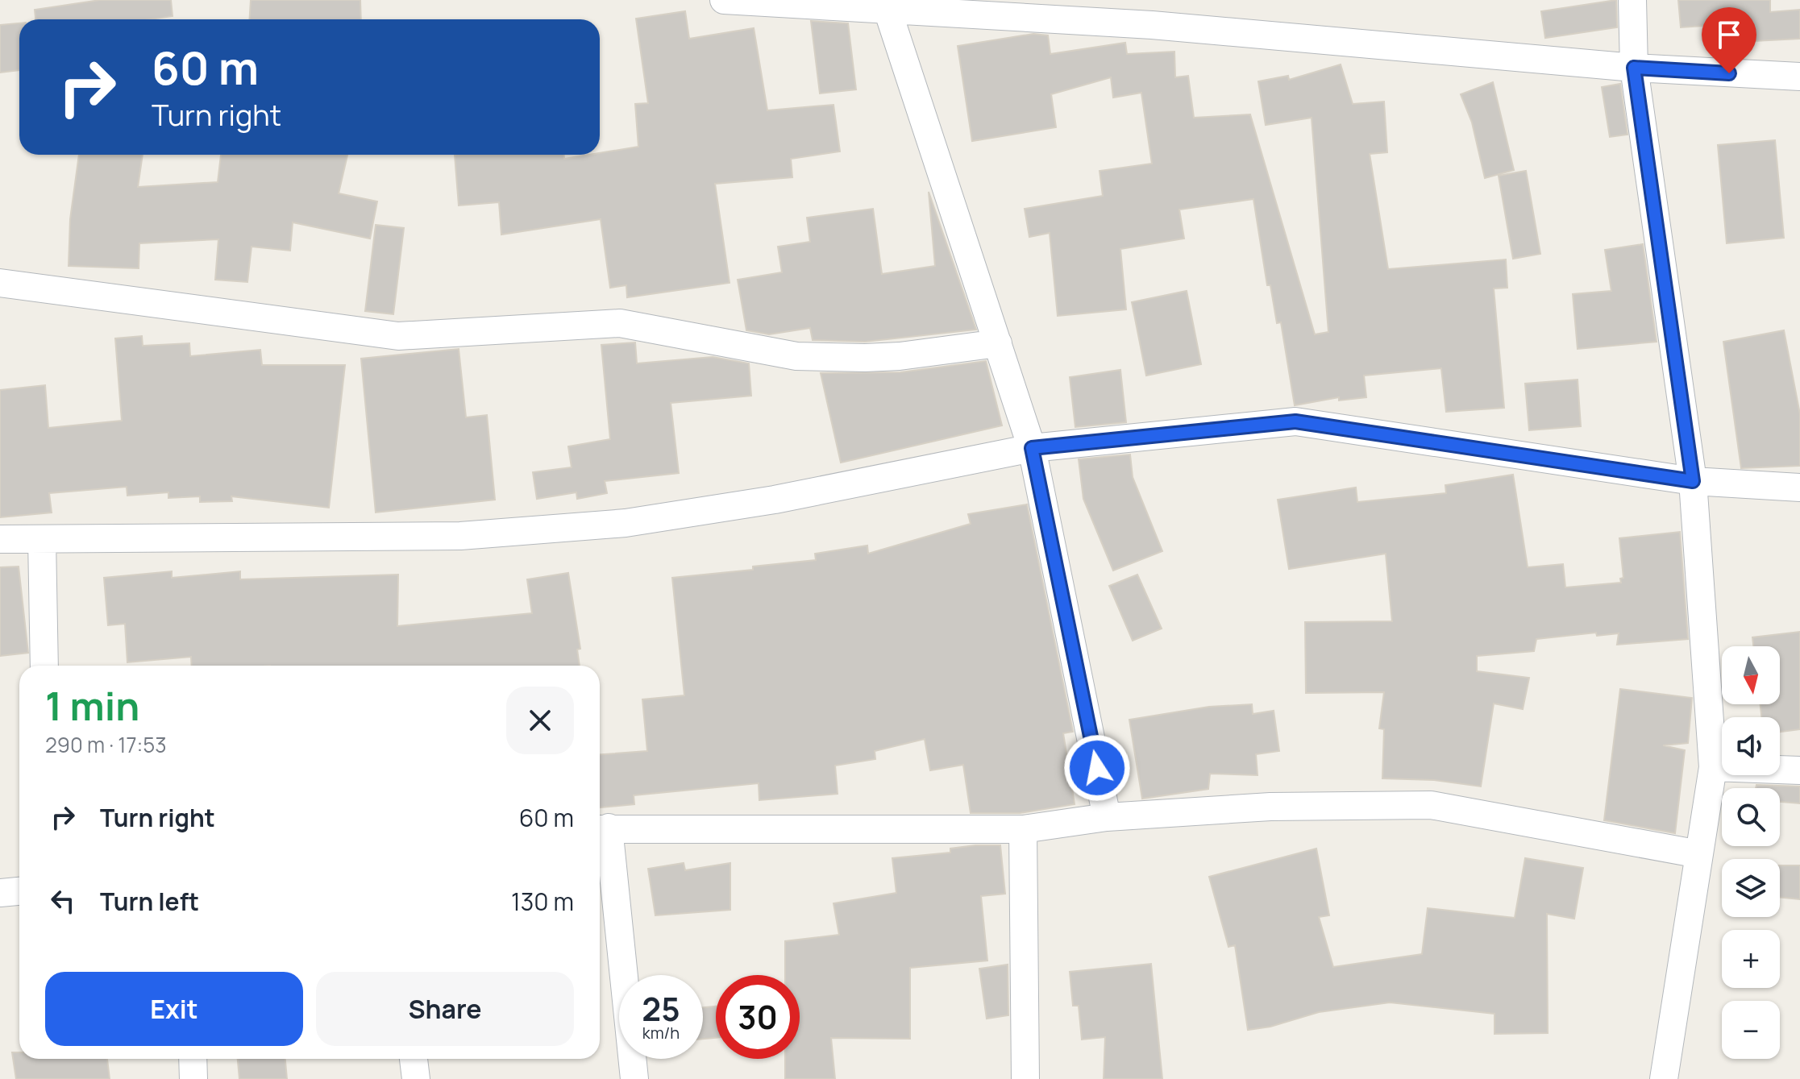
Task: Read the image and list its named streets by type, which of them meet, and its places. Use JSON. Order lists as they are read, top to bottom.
{
  "north": "bottom",
  "page": {
    "turn": ["60 m", "Turn right"],
    "map_buttons": ["+", "−"],
    "heading": ["1 min", "290 m · 17:53"],
    "list": [
      {
        "name": "Turn right",
        "value": "60 m"
      },
      {
        "name": "Turn left",
        "value": "130 m"
      }
    ],
    "buttons": ["Exit", "Share"],
    "speed": "25 km/h",
    "limit": "30"
  }
}
